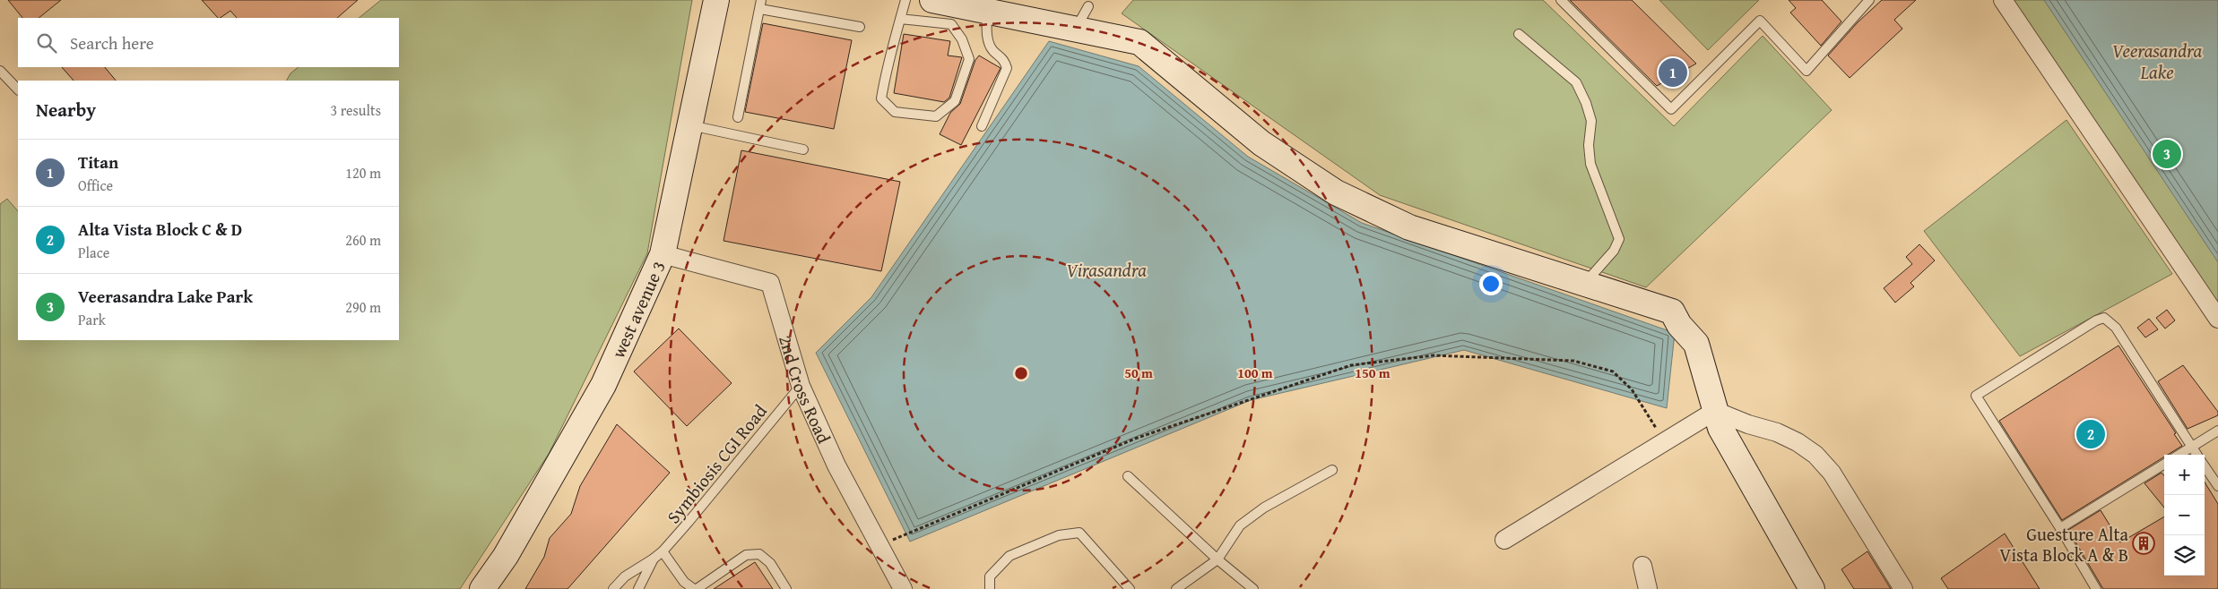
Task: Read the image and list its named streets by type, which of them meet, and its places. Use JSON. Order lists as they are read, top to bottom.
{
  "streets": {
    "street": ["west avenue 3", "2nd Cross Road"],
    "lane": ["Symbiosis CGI Road"]
  },
  "crossings": [
    ["west avenue 3", "2nd Cross Road"],
    ["2nd Cross Road", "Symbiosis CGI Road"]
  ],
  "water": ["Veerasandra Lake", "Virasandra"],
  "places": {
    "building": ["Guesture Alta Vista Block A & B"]
  },
  "page": {
    "search": "Search here",
    "pins": ["1", "3", "2"],
    "heading": ["Nearby", "3 results"],
    "list": [
      {
        "mark": "1",
        "name": "Titan",
        "note": "Office",
        "value": "120 m"
      },
      {
        "mark": "2",
        "name": "Alta Vista Block C & D",
        "note": "Place",
        "value": "260 m"
      },
      {
        "mark": "3",
        "name": "Veerasandra Lake Park",
        "note": "Park",
        "value": "290 m"
      }
    ],
    "map_buttons": ["+", "−"]
  },
  "rings": ["50 m", "100 m", "150 m"]
}
